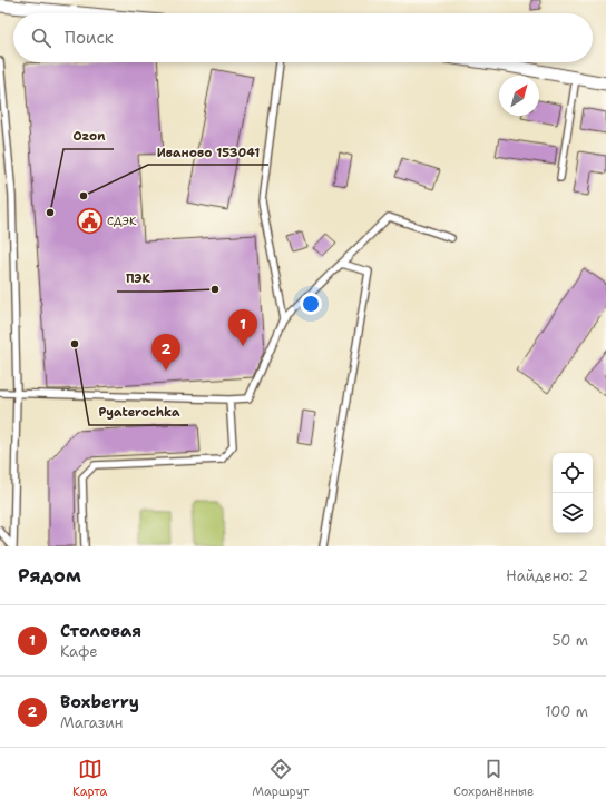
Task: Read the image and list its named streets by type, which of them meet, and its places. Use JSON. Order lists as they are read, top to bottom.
{
  "places": {
    "other": [
      "Иваново 153041",
      "Ozon",
      "ПЭК",
      "Pyaterochka"
    ],
    "public building": ["СДЭК"]
  },
  "north": "top right",
  "page": {
    "search": "Поиск",
    "pins": ["1", "2"],
    "heading": ["Рядом", "Найдено: 2"],
    "list": [
      {
        "mark": "1",
        "name": "Столовая",
        "note": "Кафе",
        "value": "50 m"
      },
      {
        "mark": "2",
        "name": "Boxberry",
        "note": "Магазин",
        "value": "100 m"
      }
    ],
    "nav": ["Карта", "Маршрут", "Сохранённые"]
  }
}
